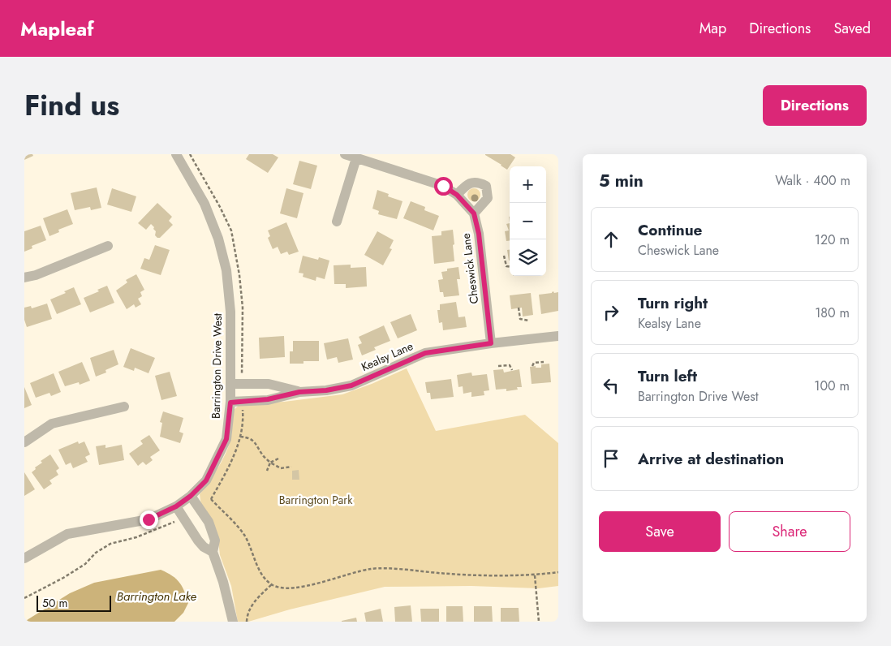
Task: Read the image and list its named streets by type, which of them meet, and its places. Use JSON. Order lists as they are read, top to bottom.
{
  "streets": {
    "street": ["Cheswick Lane", "Kealsy Lane", "Barrington Drive West"]
  },
  "crossings": [
    ["Cheswick Lane", "Kealsy Lane"],
    ["Kealsy Lane", "Barrington Drive West"]
  ],
  "water": ["Barrington Lake"],
  "parks": ["Barrington Park"],
  "scale_bar": "50 m",
  "page": {
    "header": "Mapleaf",
    "nav": ["Map", "Directions", "Saved"],
    "title": "Find us",
    "buttons": [
      "Directions",
      ["Save", "Share"]
    ],
    "heading": ["5 min", "Walk · 400 m"],
    "map_buttons": ["+", "−"],
    "list": [
      ["Continue", "Cheswick Lane", "120 m"],
      ["Turn right", "Kealsy Lane", "180 m"],
      ["Turn left", "Barrington Drive West", "100 m"],
      "Arrive at destination"
    ],
    "scale": "50 m"
  }
}
